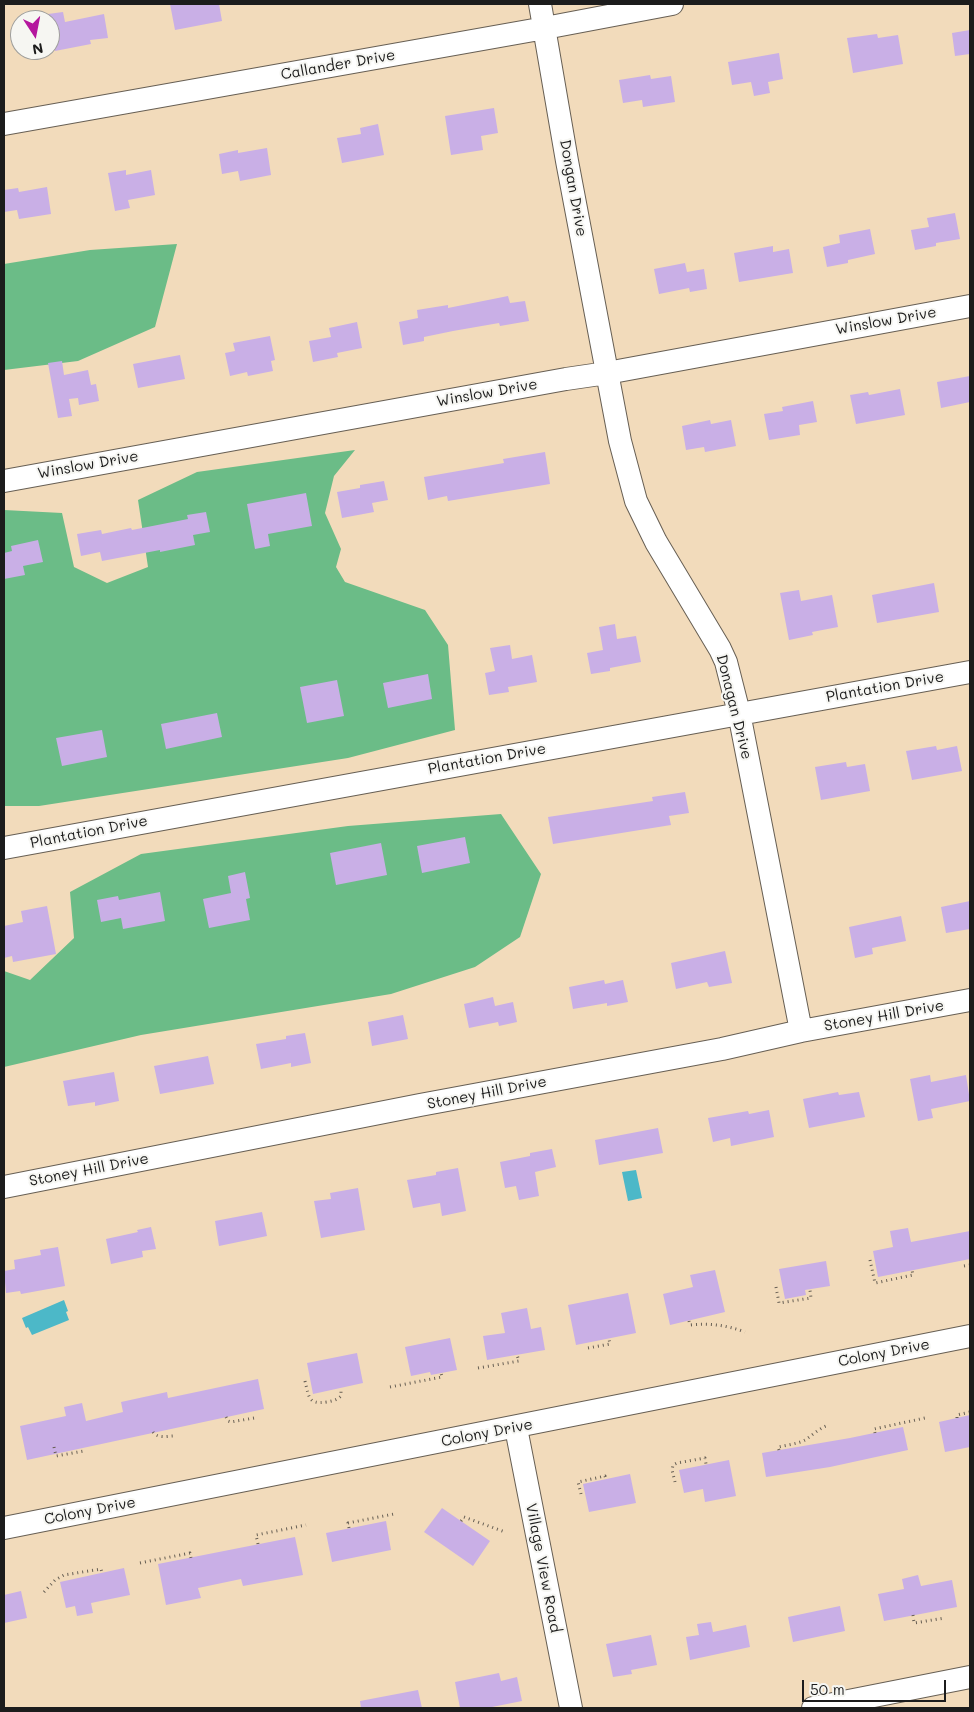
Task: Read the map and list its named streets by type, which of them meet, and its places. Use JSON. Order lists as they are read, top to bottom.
{
  "streets": {
    "street": [
      "Callander Drive",
      "Dongan Drive",
      "Winslow Drive",
      "Plantation Drive",
      "Donagan Drive",
      "Stoney Hill Drive",
      "Colony Drive",
      "Village View Road"
    ]
  },
  "crossings": [
    ["Callander Drive", "Dongan Drive"],
    ["Dongan Drive", "Winslow Drive"],
    ["Dongan Drive", "Donagan Drive"],
    ["Winslow Drive", "Donagan Drive"],
    ["Plantation Drive", "Donagan Drive"],
    ["Donagan Drive", "Stoney Hill Drive"],
    ["Colony Drive", "Village View Road"]
  ],
  "scale_bar": "50 m",
  "north": "bottom"
}
